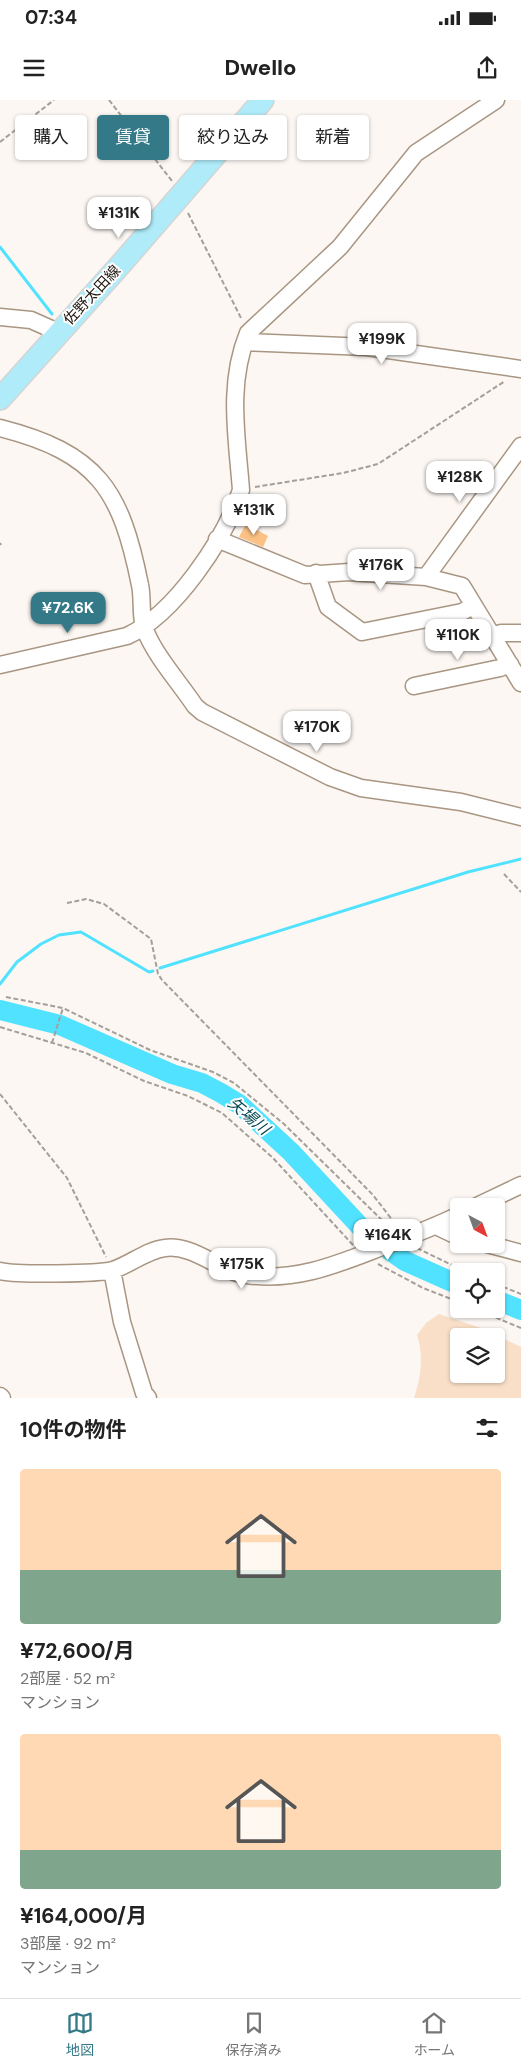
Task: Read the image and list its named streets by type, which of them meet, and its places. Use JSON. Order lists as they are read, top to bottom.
{
  "streets": {
    "main road": ["佐野太田線"]
  },
  "water": ["矢場川"],
  "north": "bottom right",
  "page": {
    "status": "07:34",
    "header": "Dwello",
    "chip": [
      "購入",
      "賃貸",
      "絞り込み",
      "新着"
    ],
    "price": [
      "¥131K",
      "¥199K",
      "¥128K",
      "¥131K",
      "¥176K",
      "¥72.6K",
      "¥110K",
      "¥170K",
      "¥164K",
      "¥175K"
    ],
    "heading": "10件の物件",
    "list": [
      {
        "name": "¥72,600/月",
        "note": "2部屋 · 52 m² · マンション"
      },
      {
        "name": "¥164,000/月",
        "note": "3部屋 · 92 m² · マンション"
      }
    ],
    "tabs": ["地図", "保存済み", "ホーム"]
  }
}
